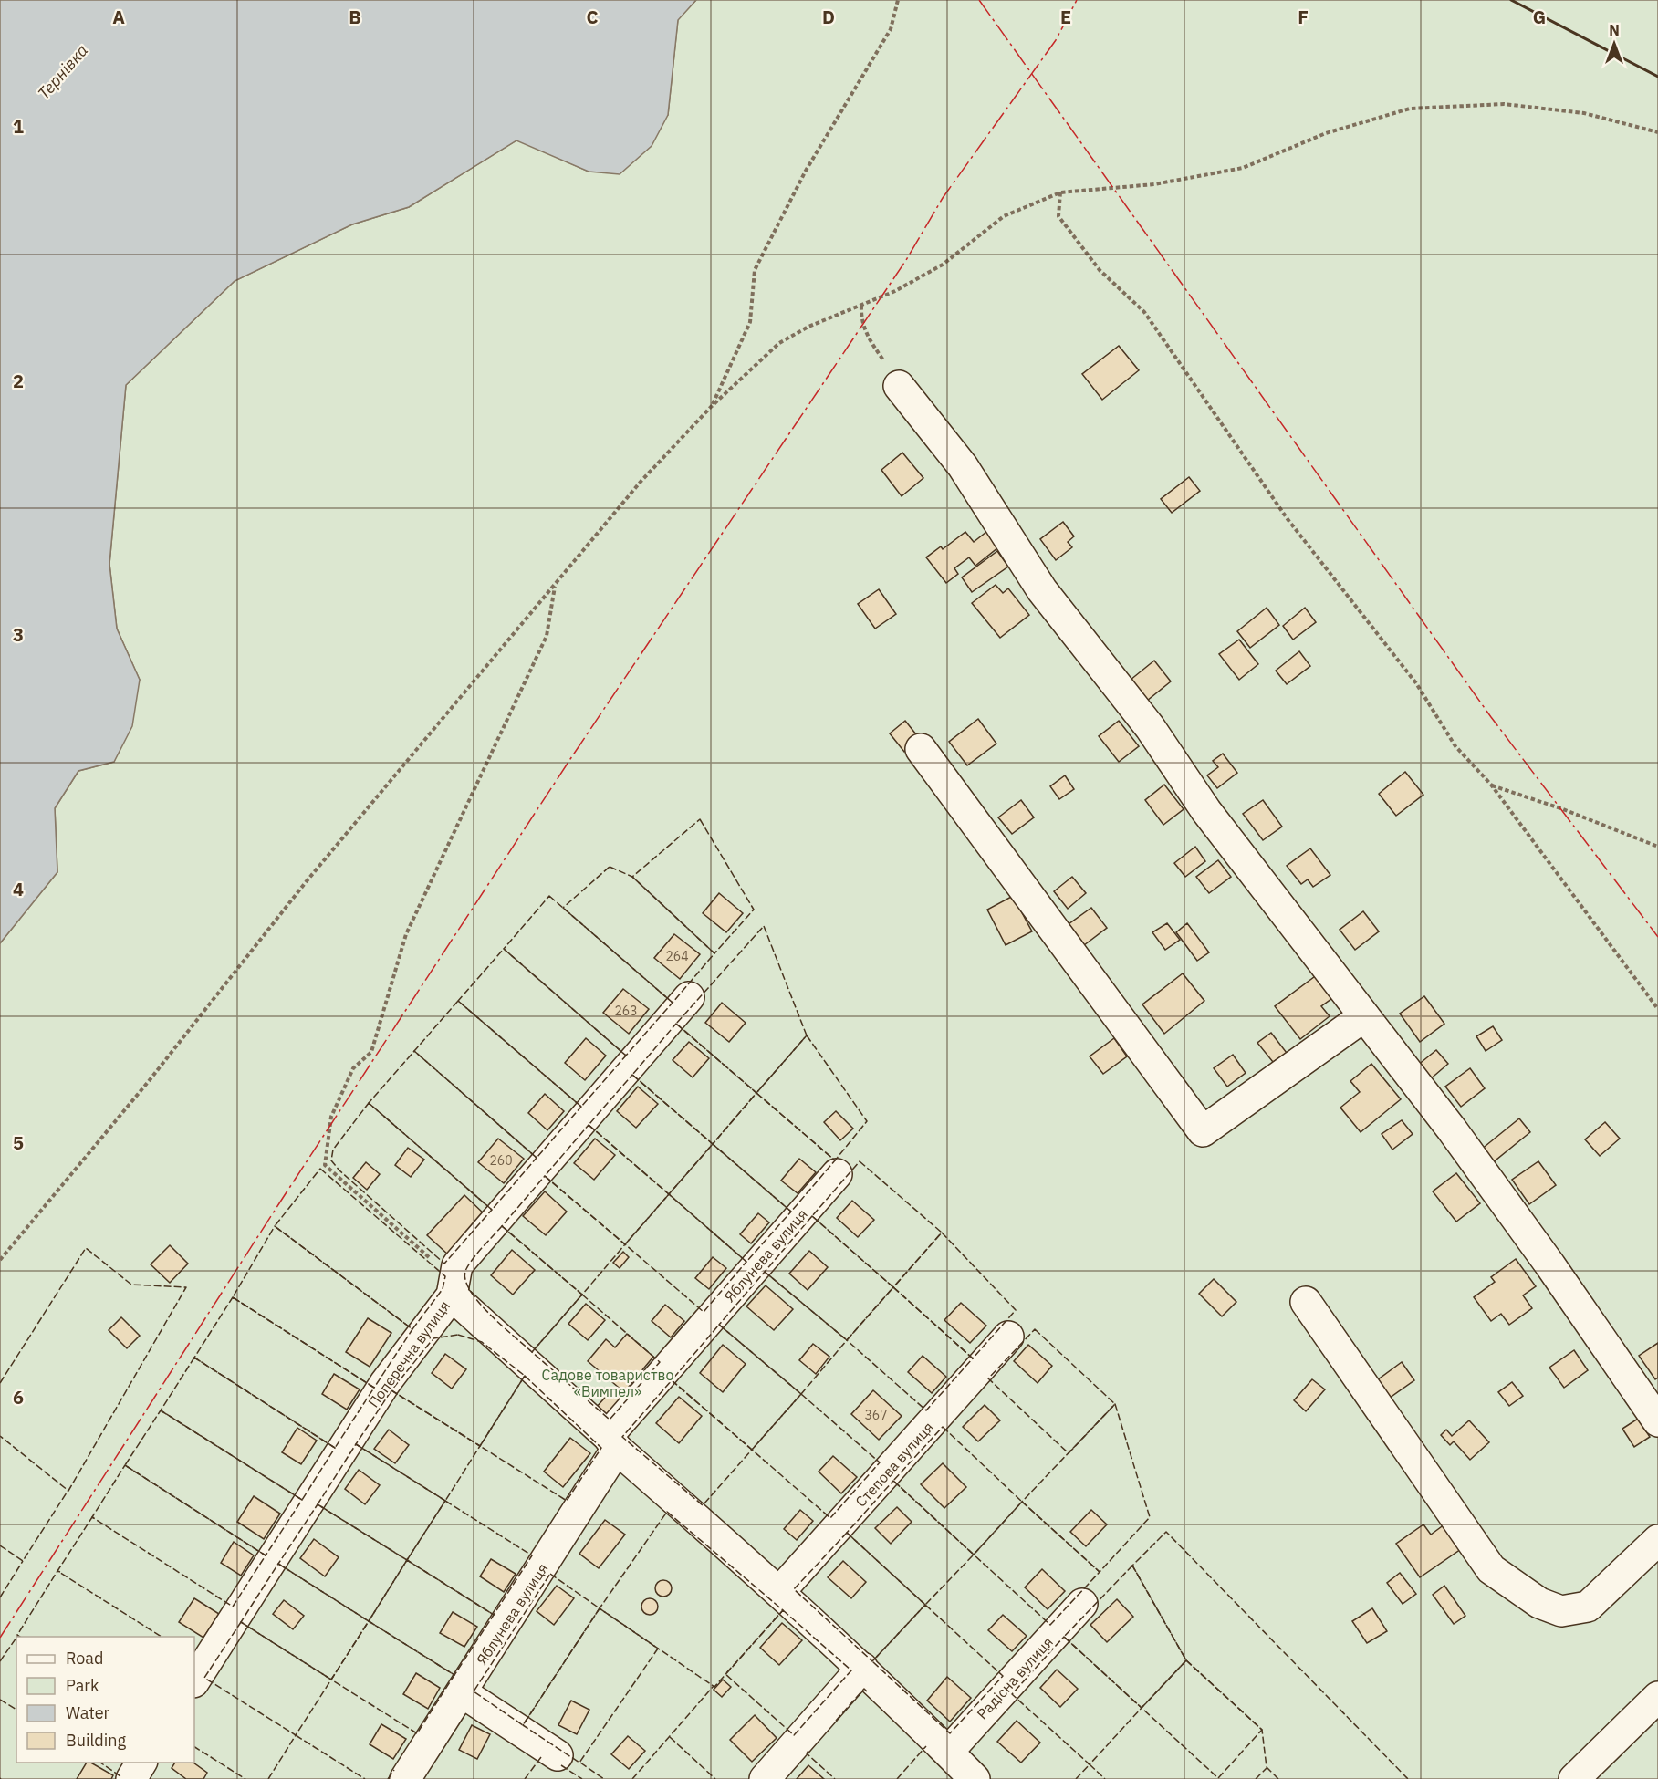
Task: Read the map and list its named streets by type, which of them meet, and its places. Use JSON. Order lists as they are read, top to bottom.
{
  "streets": {
    "street": [
      "Яблунева вулиця",
      "Поперечна вулиця",
      "Степова вулиця",
      "Радісна вулиця"
    ]
  },
  "water": ["Тернівка"],
  "parks": ["Садове товариство «Вимпел»"],
  "house_numbers": [
    "264",
    "263",
    "260",
    "367"
  ],
  "legend": [
    "Road",
    "Park",
    "Water",
    "Building"
  ],
  "north": "top",
  "grid": {
    "columns": [
      "A",
      "B",
      "C",
      "D",
      "E",
      "F",
      "G"
    ],
    "rows": [
      "1",
      "2",
      "3",
      "4",
      "5",
      "6"
    ]
  }
}
